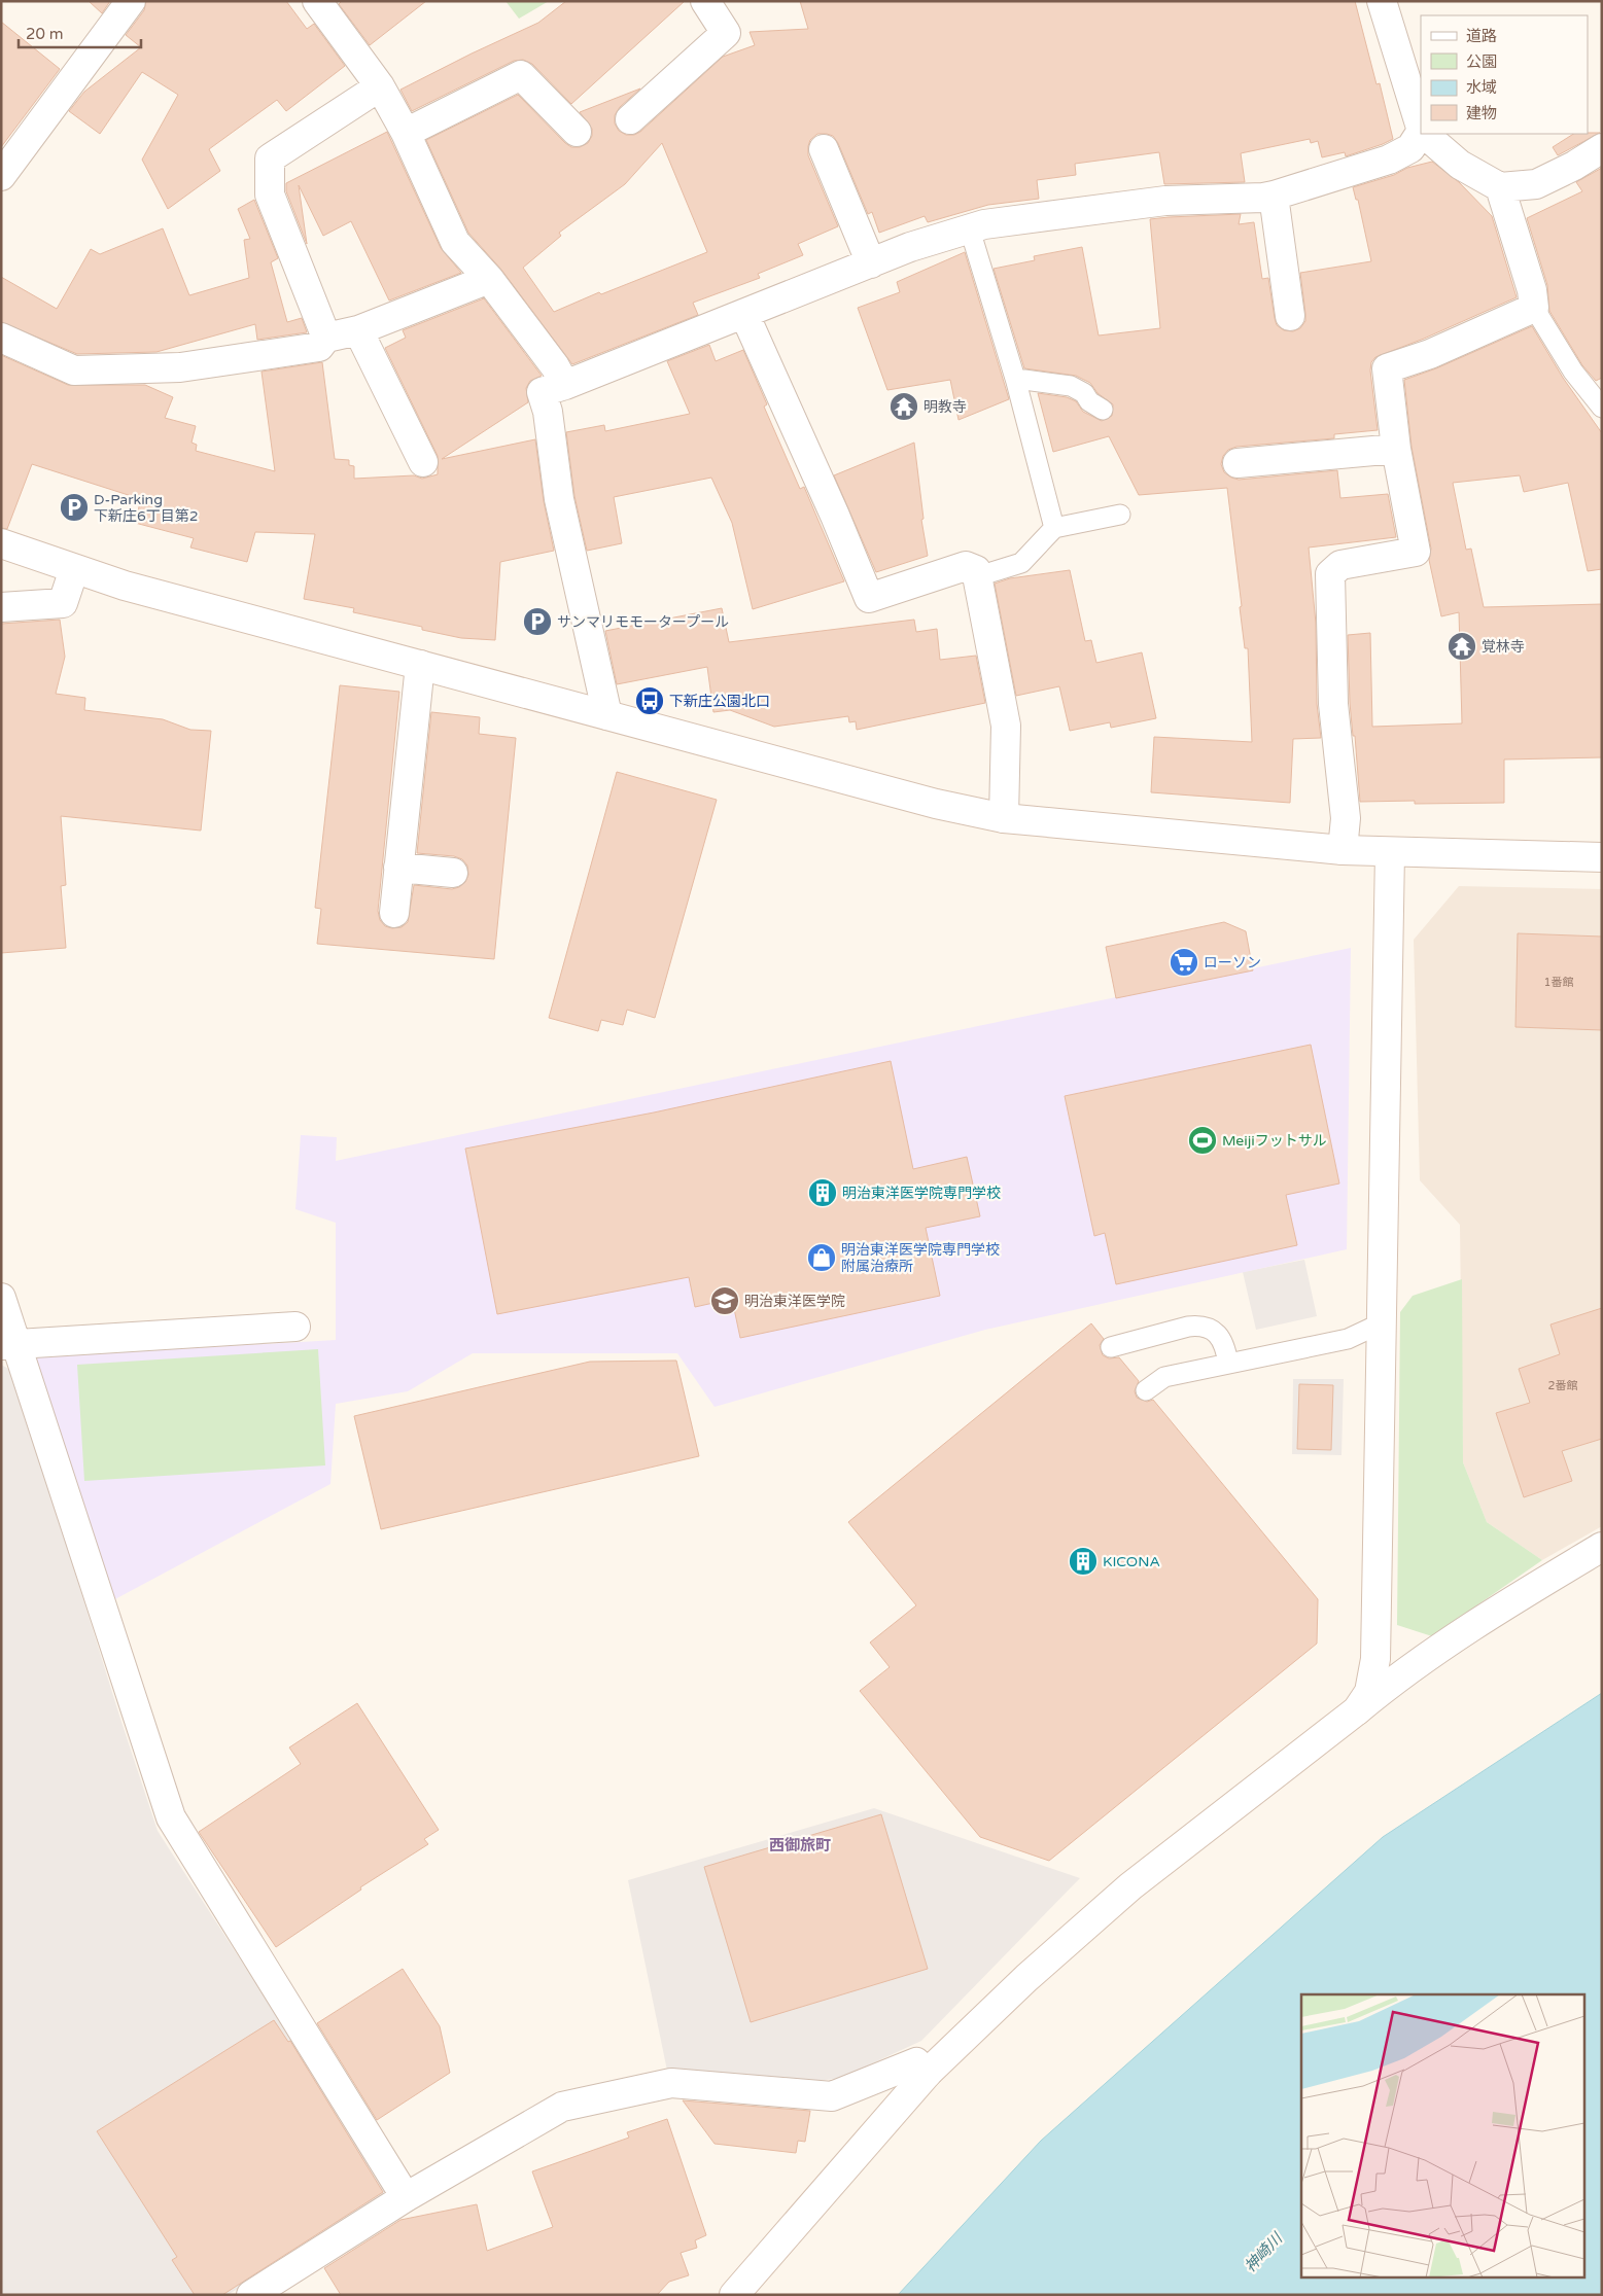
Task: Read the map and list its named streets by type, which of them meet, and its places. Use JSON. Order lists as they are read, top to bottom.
{
  "districts": ["西御旅町"],
  "water": ["神崎川"],
  "places": {
    "temple": ["明教寺", "覚林寺"],
    "parking": ["D-Parking 下新庄6丁目第2", "サンマリモモータープール"],
    "bus stop": ["下新庄公園北口"],
    "supermarket": ["ローソン"],
    "sports": ["Meijiフットサル"],
    "building": ["明治東洋医学院専門学校", "KICONA"],
    "shop": ["明治東洋医学院専門学校 附属治療所"],
    "school or university": ["明治東洋医学院"]
  },
  "house_numbers": ["1番館", "2番館"],
  "legend": [
    "道路",
    "公園",
    "水域",
    "建物"
  ],
  "scale_bar": "20 m"
}
